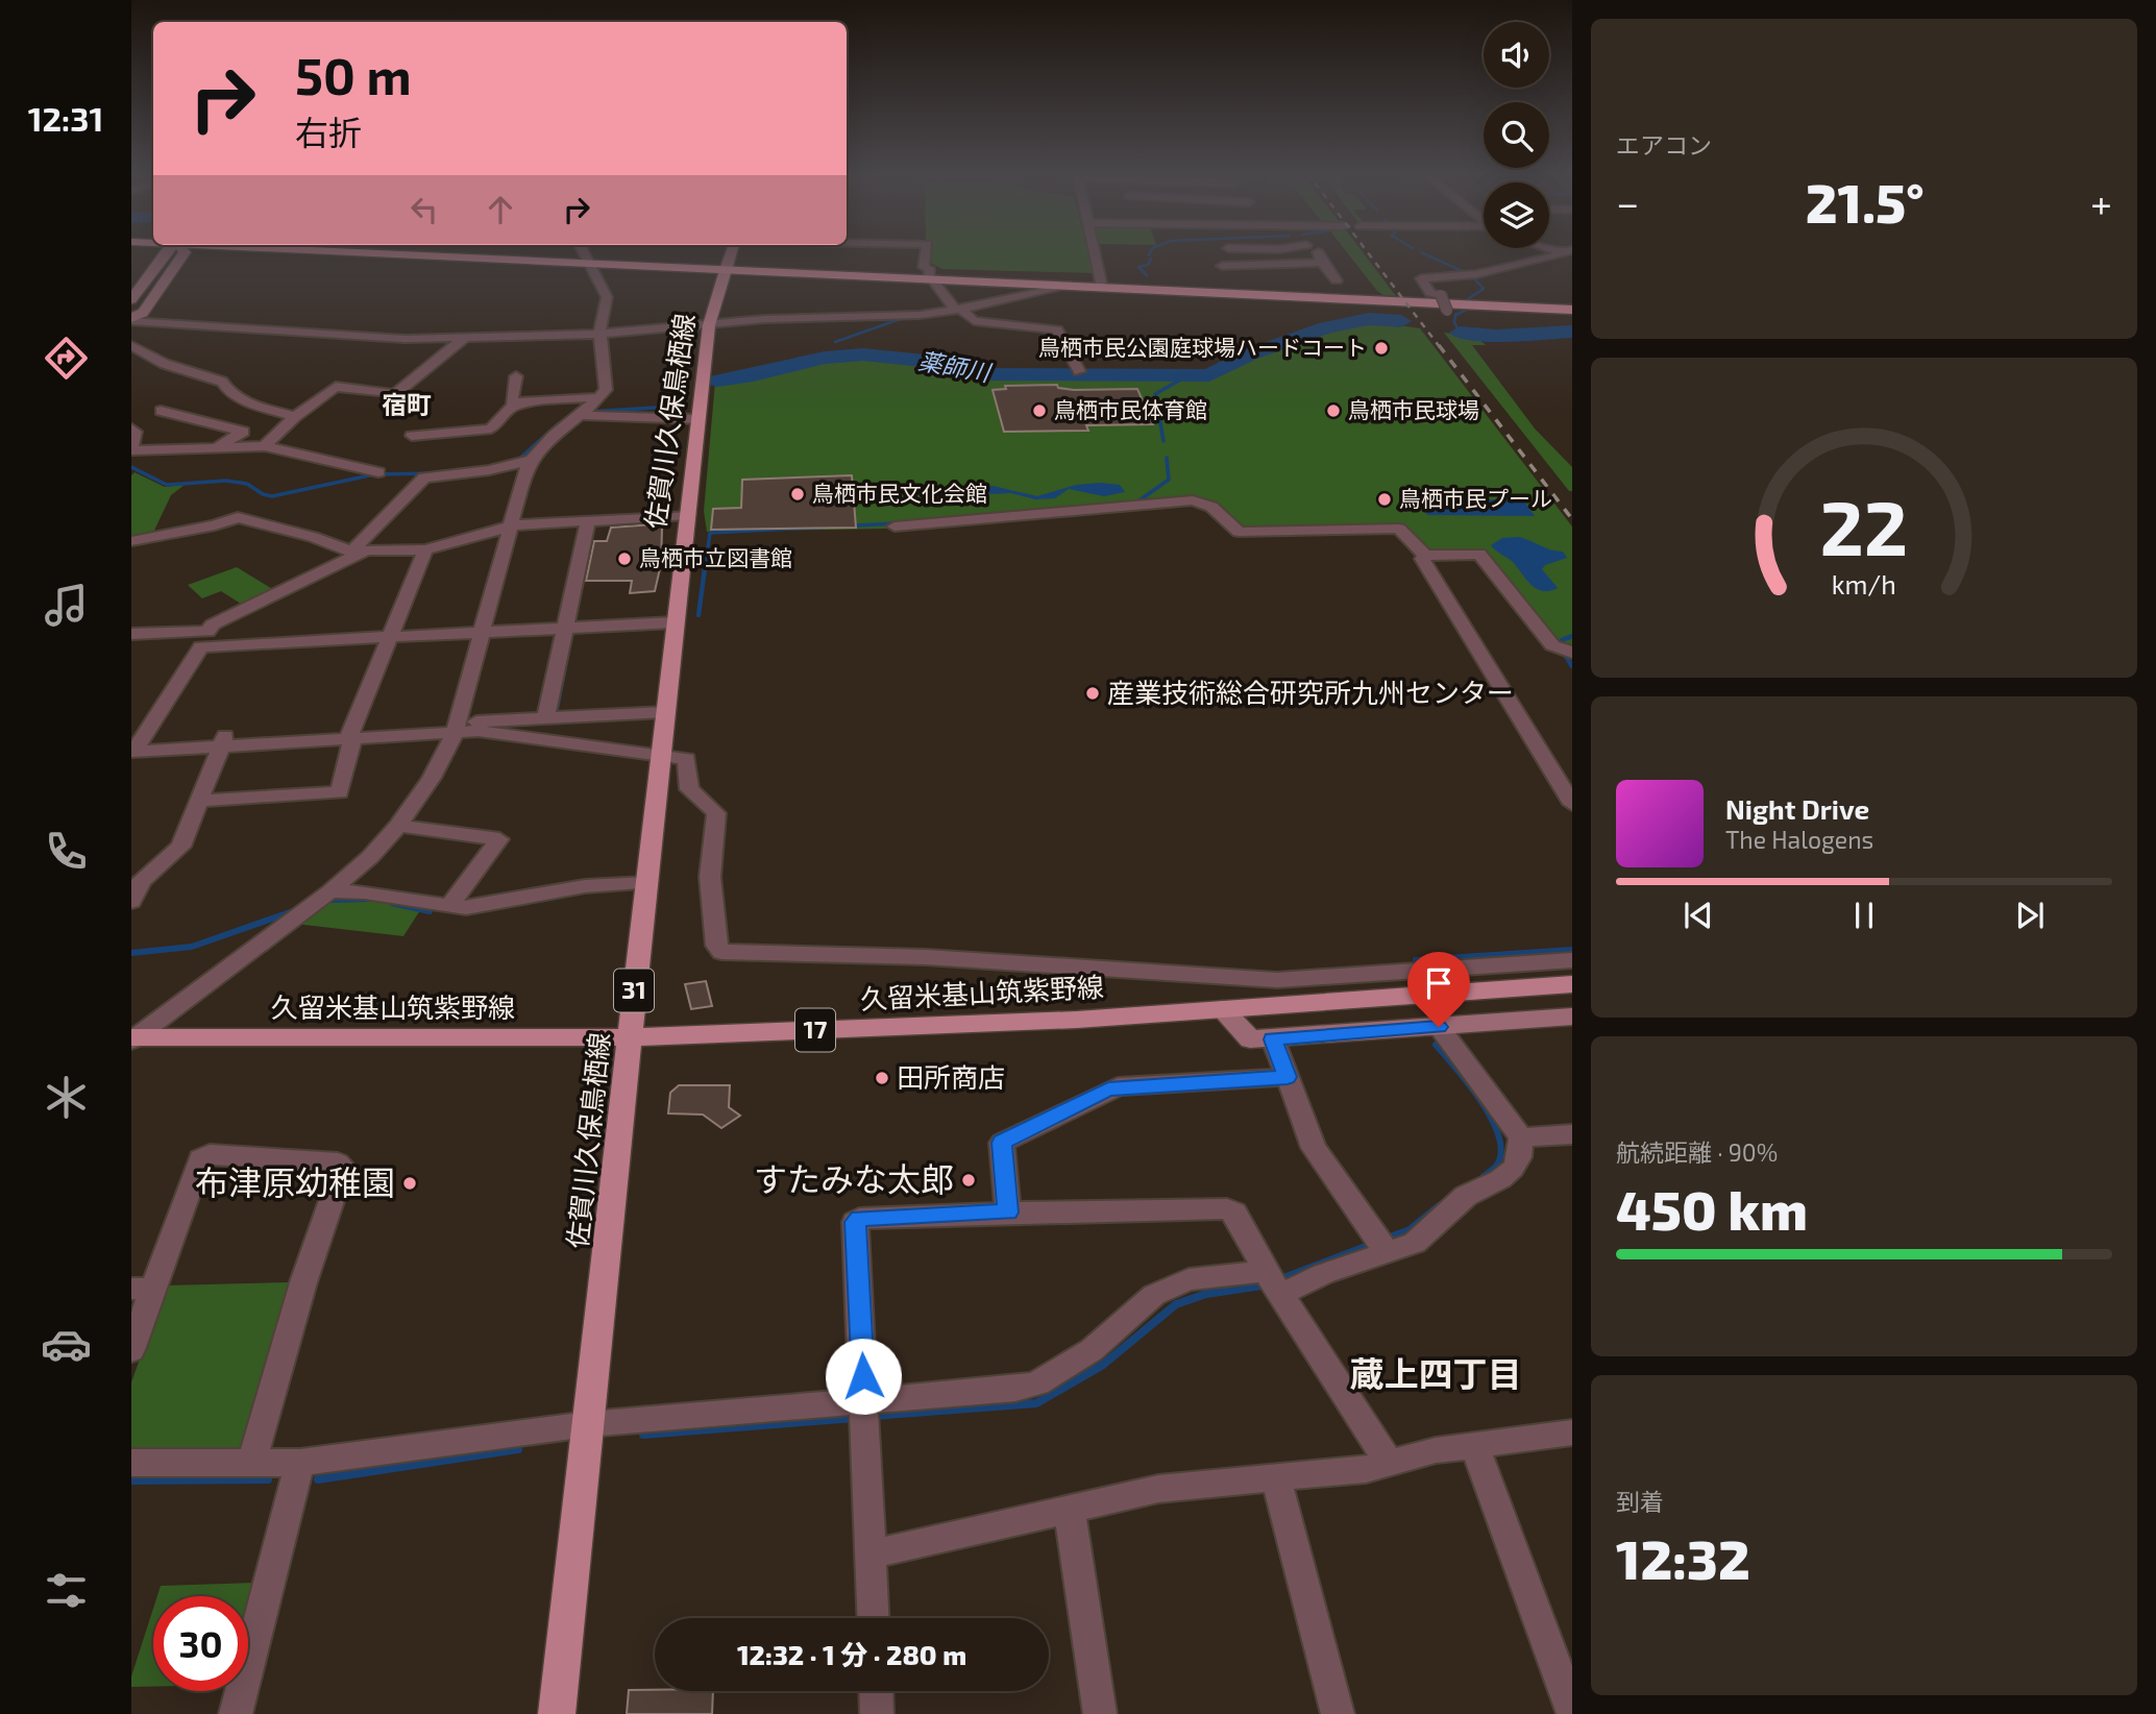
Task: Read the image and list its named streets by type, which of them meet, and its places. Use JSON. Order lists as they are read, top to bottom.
{
  "streets": {
    "main road": [
      "佐賀川久保鳥栖線",
      "31",
      "久留米基山筑紫野線",
      "17"
    ]
  },
  "crossings": [
    ["佐賀川久保鳥栖線", "久留米基山筑紫野線"]
  ],
  "districts": ["宿町", "蔵上四丁目"],
  "water": ["薬師川"],
  "places": [
    "鳥栖市民公園庭球場ハードコート",
    "鳥栖市民体育館",
    "鳥栖市民球場",
    "鳥栖市民文化会館",
    "鳥栖市民プール",
    "鳥栖市立図書館",
    "産業技術総合研究所九州センター",
    "田所商店",
    "すたみな太郎",
    "布津原幼稚園"
  ],
  "page": {
    "tabs": "12:31",
    "tile": [
      "エアコン",
      ["航続距離 · 90%", "450 km"],
      ["到着", "12:32"]
    ],
    "turn": ["50 m", "右折"],
    "heat": ["−", "21.5°", "+"],
    "song": ["Night Drive", "The Halogens"],
    "limit": "30",
    "trip": "12:32 · 1 分 · 280 m",
    "gauge": ["22", "km/h"]
  }
}
